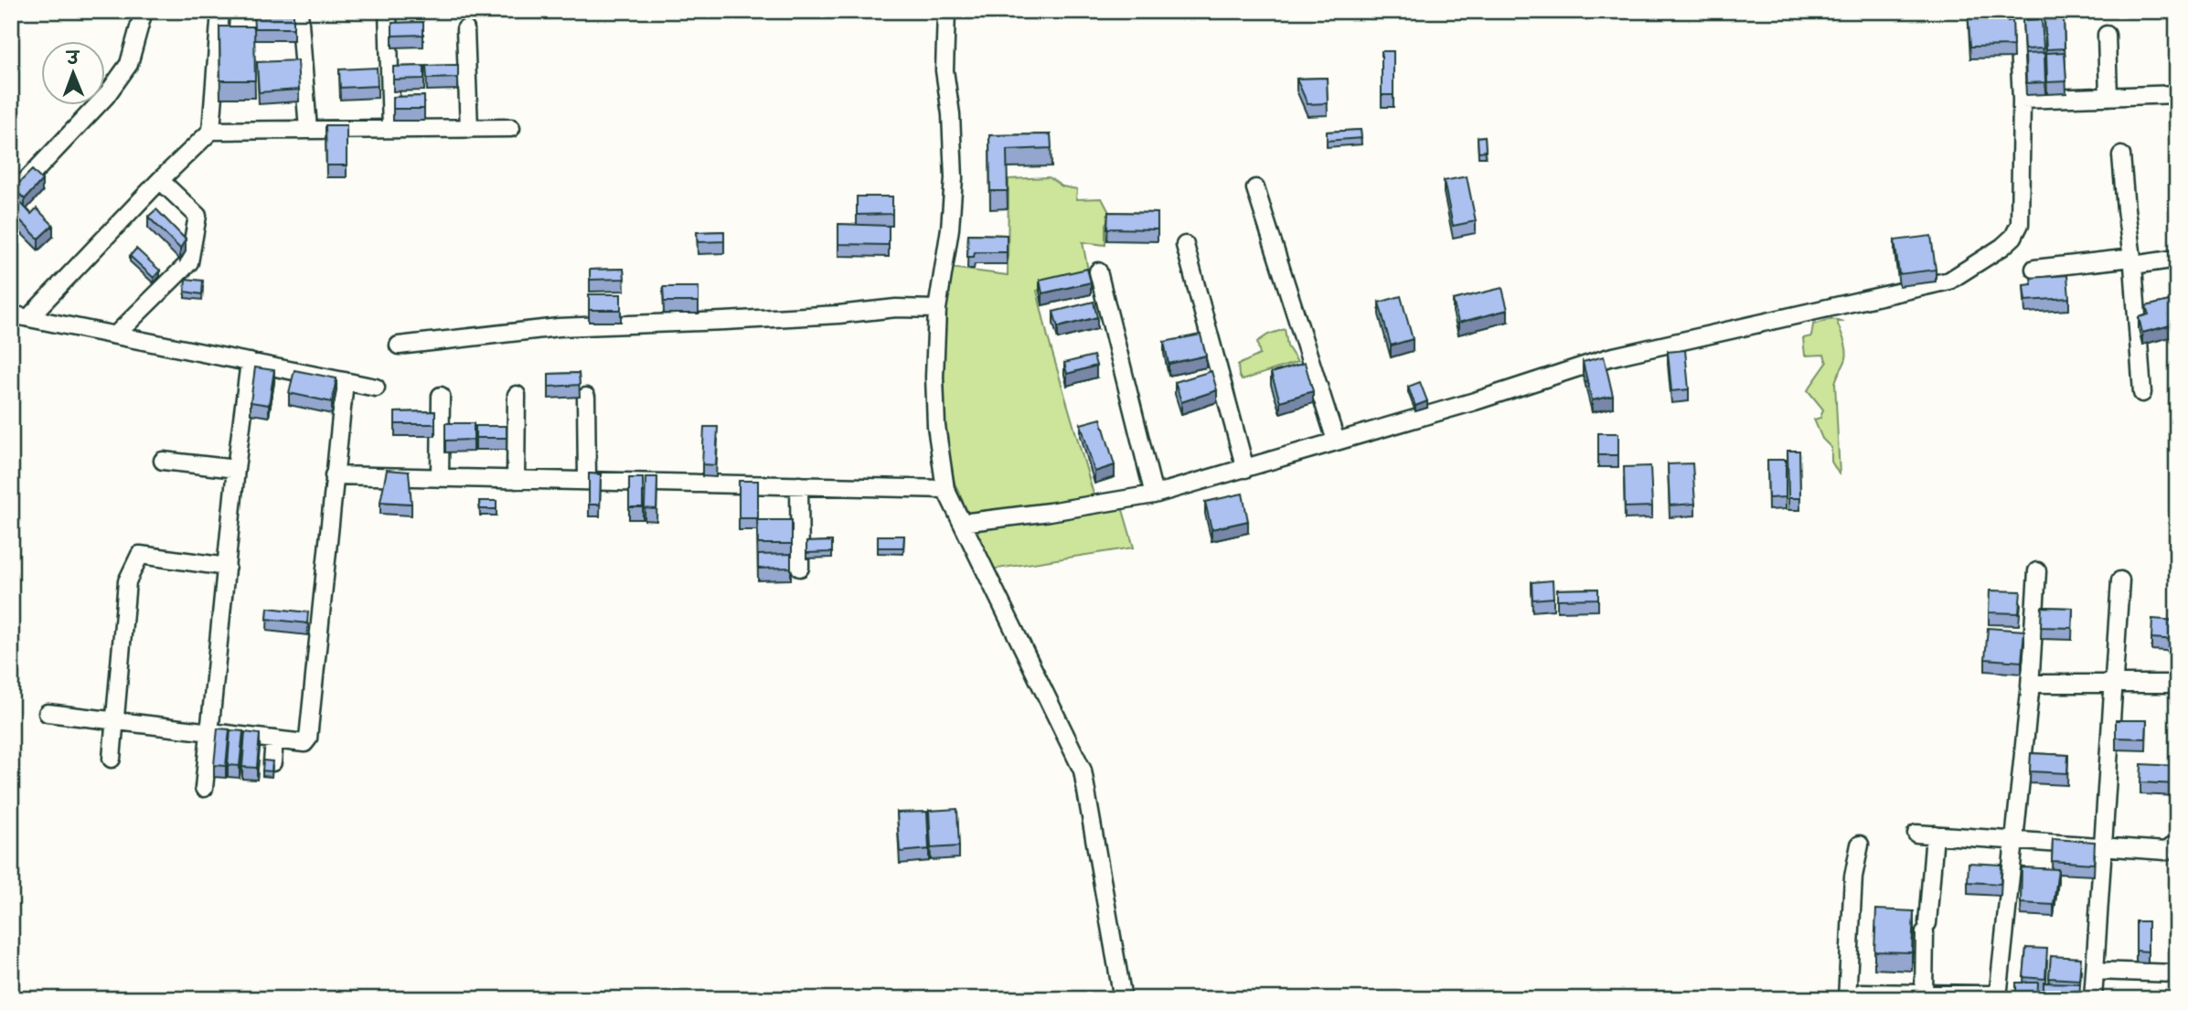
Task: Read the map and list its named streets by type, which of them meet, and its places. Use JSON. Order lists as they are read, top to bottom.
{
  "north": "top"
}
